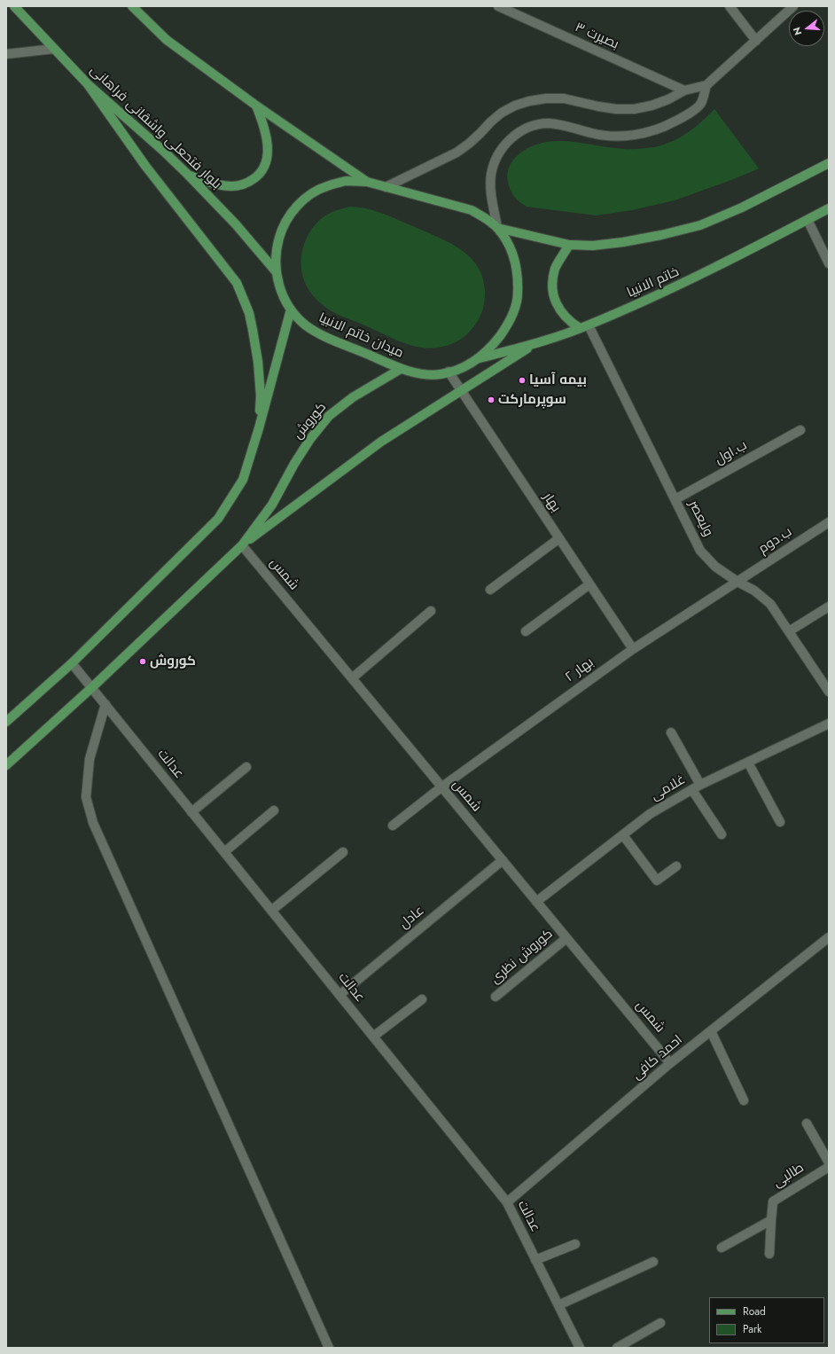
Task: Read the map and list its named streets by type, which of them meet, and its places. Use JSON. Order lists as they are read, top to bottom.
{
  "streets": {
    "main road": [
      "بلوار فتحعلی واشقانی فراهانی",
      "خاتم الانبیا",
      "میدان خاتم الانبیا",
      "کوروش"
    ],
    "street": [
      "بصیرت ۳",
      "ب.اول",
      "بهار",
      "ولیعصر",
      "ب.دوم",
      "شمس",
      "بهار ۲",
      "عدالت",
      "غلامی",
      "عادل",
      "کوروش نظری",
      "احمد کافی",
      "طالبی"
    ]
  },
  "crossings": [
    ["بلوار فتحعلی واشقانی فراهانی", "میدان خاتم الانبیا"],
    ["خاتم الانبیا", "میدان خاتم الانبیا"],
    ["خاتم الانبیا", "ولیعصر"],
    ["میدان خاتم الانبیا", "کوروش"],
    ["میدان خاتم الانبیا", "بهار"],
    ["کوروش", "شمس"],
    ["کوروش", "عدالت"],
    ["ب.اول", "ولیعصر"],
    ["بهار", "بهار ۲"],
    ["ولیعصر", "ب.دوم"],
    ["ولیعصر", "بهار ۲"],
    ["ب.دوم", "بهار ۲"],
    ["شمس", "بهار ۲"],
    ["شمس", "غلامی"],
    ["شمس", "عادل"],
    ["شمس", "کوروش نظری"],
    ["شمس", "احمد کافی"],
    ["عدالت", "عادل"],
    ["عدالت", "احمد کافی"]
  ],
  "places": ["بیمه آسیا", "سوپرمارکت", "کوروش"],
  "legend": ["Road", "Park"],
  "north": "left"
}
